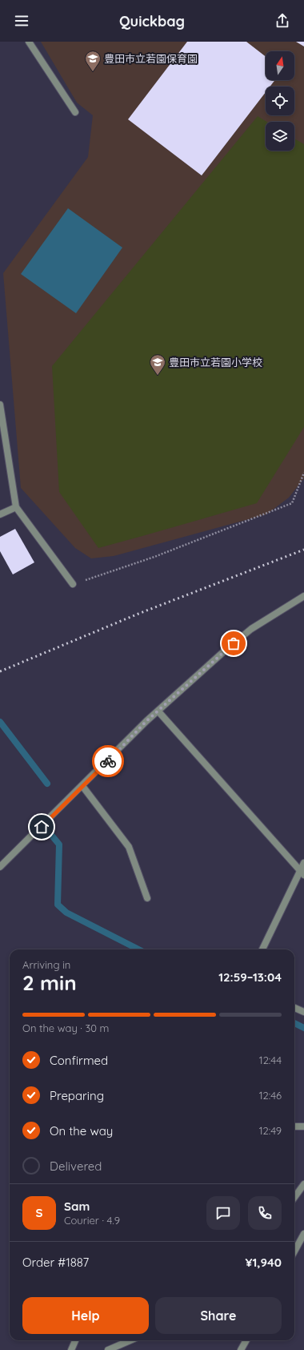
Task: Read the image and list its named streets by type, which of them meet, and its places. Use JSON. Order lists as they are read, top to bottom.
{
  "places": {
    "school or university": ["豊田市立若園保育園", "豊田市立若園小学校"]
  },
  "north": "top",
  "page": {
    "header": "Quickbag",
    "heading": ["2 min", "Arriving in", "12:59–13:04"],
    "panel": [
      "Sam",
      "Courier · 4.9",
      "Order #1887",
      "¥1,940"
    ],
    "bar": "On the way · 30 m",
    "list": [
      ["Confirmed", "12:44"],
      ["Preparing", "12:46"],
      ["On the way", "12:49"],
      "Delivered"
    ],
    "round": "S",
    "buttons": ["Help", "Share"]
  }
}
